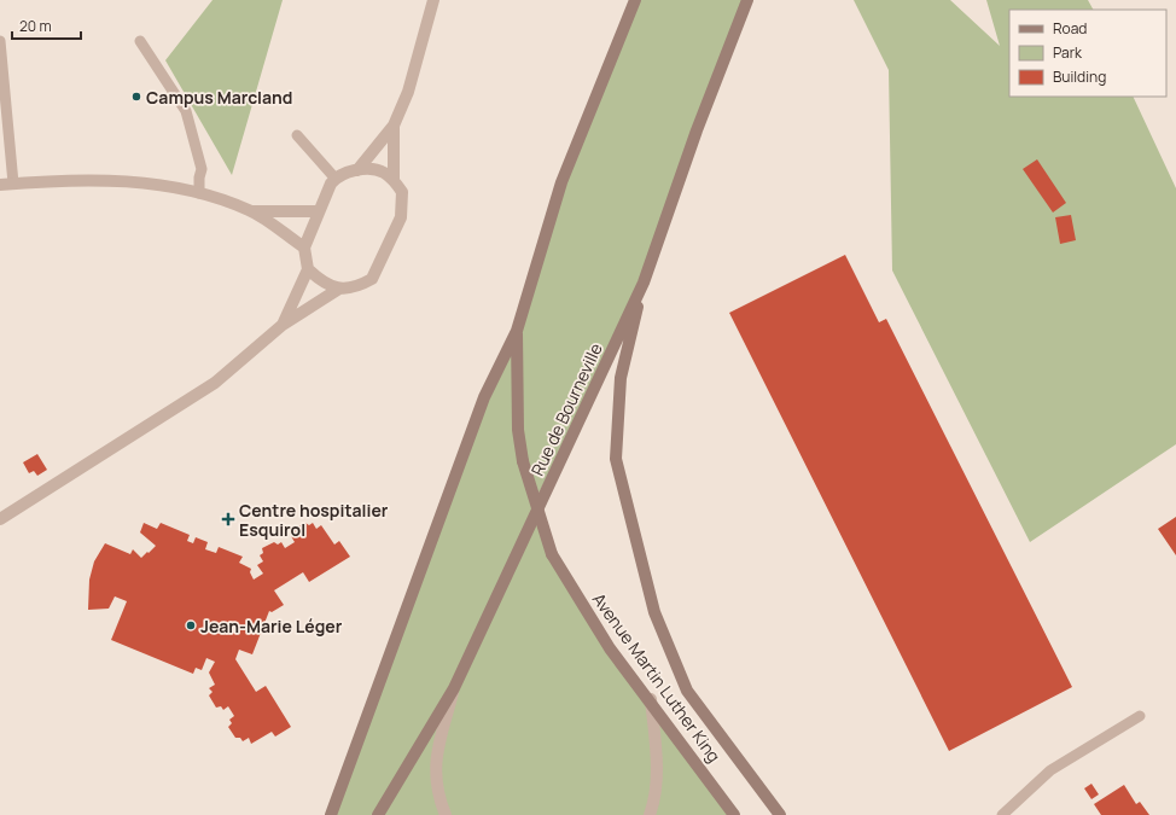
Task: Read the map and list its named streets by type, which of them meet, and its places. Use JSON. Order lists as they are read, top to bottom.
{
  "streets": {
    "main road": ["Rue de Bourneville", "Avenue Martin Luther King"]
  },
  "crossings": [
    ["Rue de Bourneville", "Avenue Martin Luther King"]
  ],
  "places": {
    "other": ["Campus Marcland", "Jean-Marie Léger"],
    "health": ["Centre hospitalier Esquirol"]
  },
  "legend": ["Road", "Park", "Building"],
  "scale_bar": "20 m"
}
